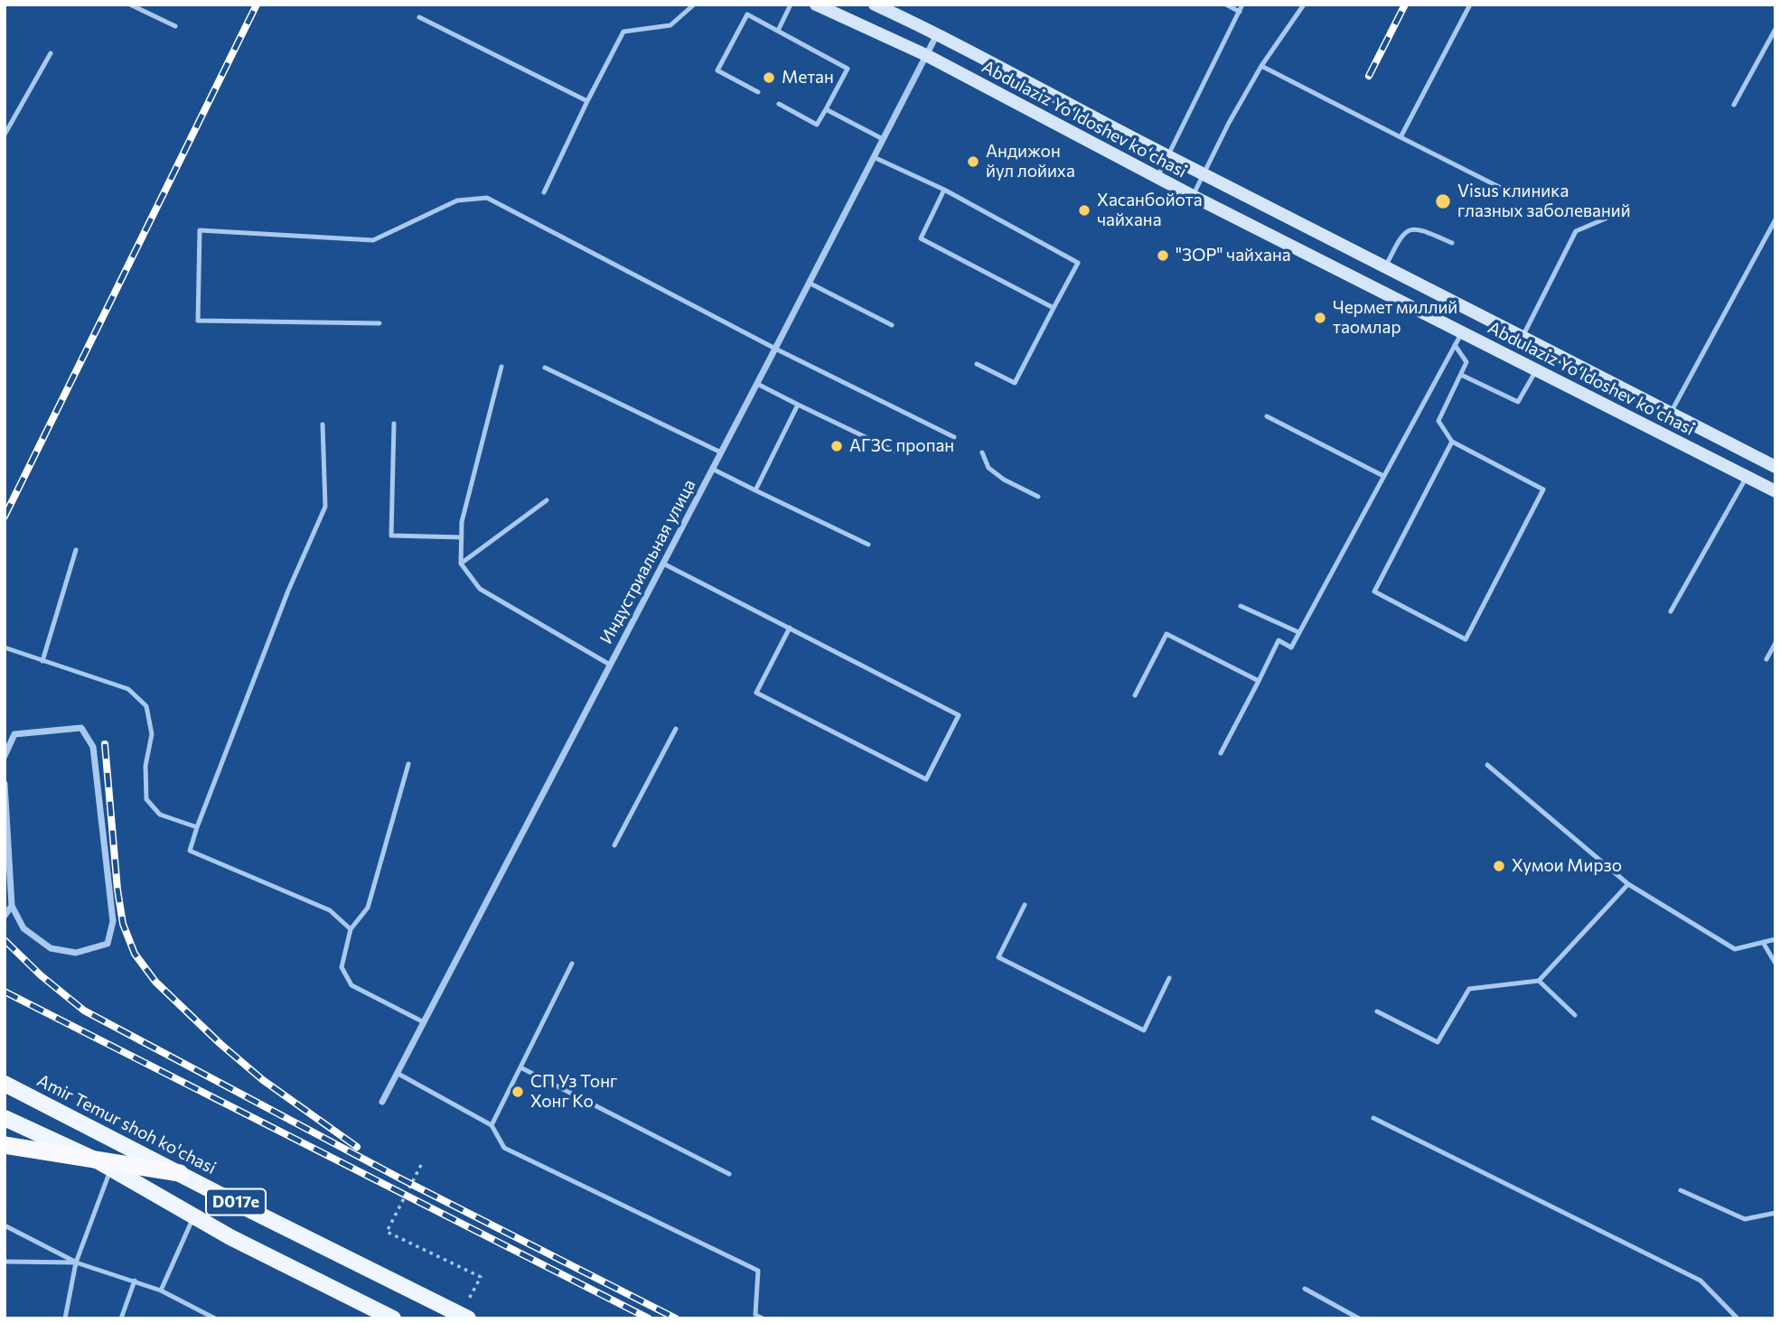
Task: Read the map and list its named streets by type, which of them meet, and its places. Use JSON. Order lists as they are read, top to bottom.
{
  "streets": {
    "main road": ["Abdulaziz Yoʻldoshev koʻchasi", "Amir Temur shoh ko'chasi", "D017e"],
    "street": ["Индустриальная улица"]
  },
  "crossings": [
    ["Abdulaziz Yoʻldoshev koʻchasi", "Индустриальная улица"]
  ],
  "places": [
    "Метан",
    "Андижон йул лойиха",
    "Visus клиника глазных заболеваний",
    "Хасанбойота чайхана",
    "\"ЗОР\" чайхана",
    "Чермет миллий таомлар",
    "АГЗС пропан",
    "Хумои Мирзо",
    "СП Уз Тонг Хонг Ко"
  ]
}
